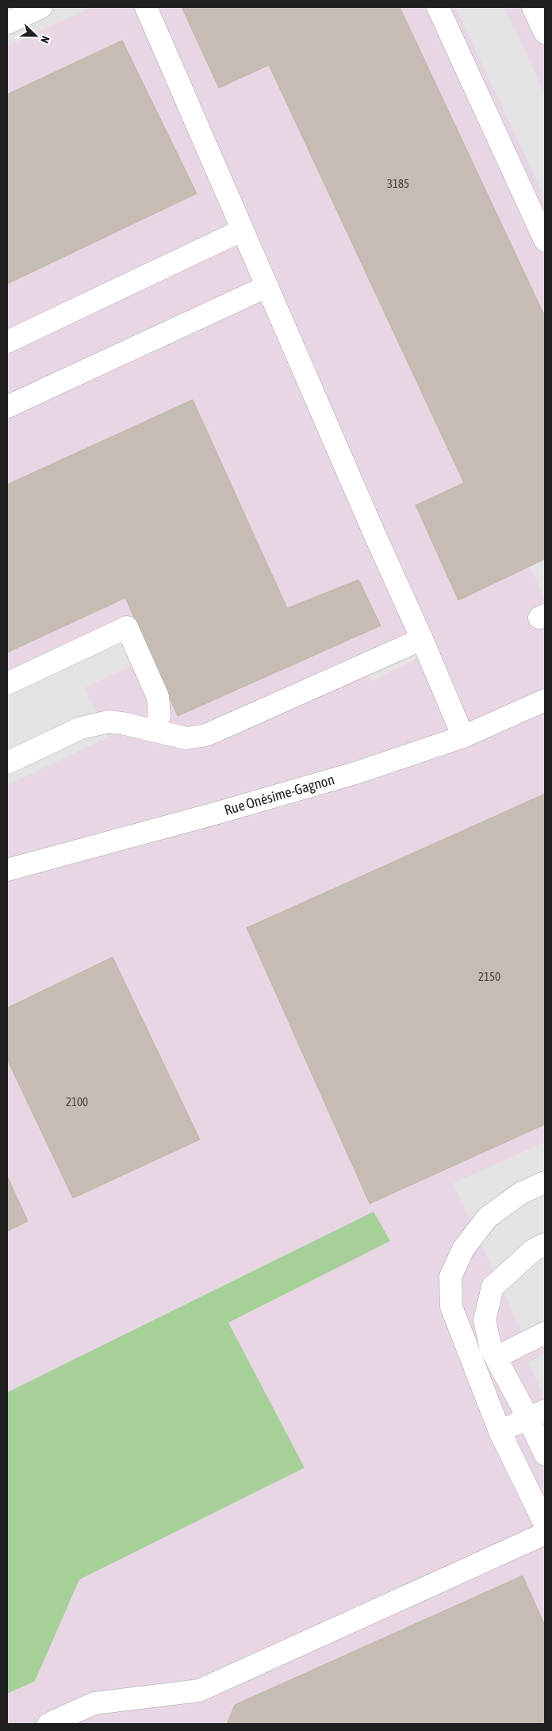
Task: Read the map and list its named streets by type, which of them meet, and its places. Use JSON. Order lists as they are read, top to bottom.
{
  "streets": {
    "street": ["Rue Onésime-Gagnon"]
  },
  "house_numbers": ["3185", "2150", "2100"],
  "north": "right"
}
